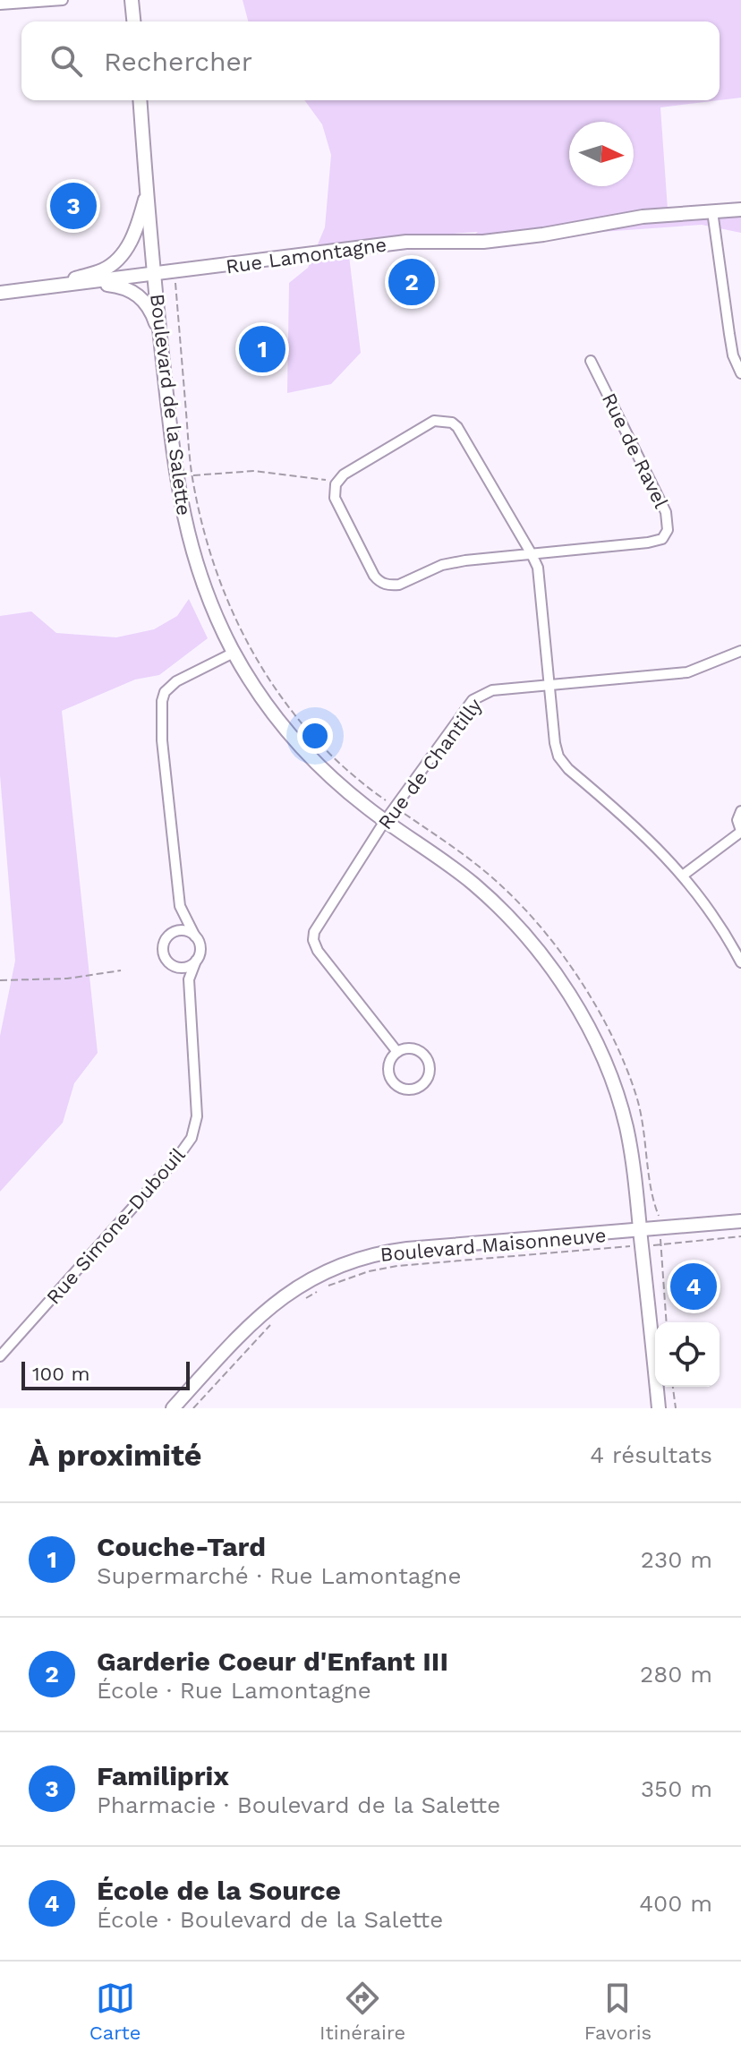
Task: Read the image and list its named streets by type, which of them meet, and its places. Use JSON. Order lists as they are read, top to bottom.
{
  "streets": {
    "street": [
      "Rue Lamontagne",
      "Boulevard de la Salette",
      "Rue de Ravel",
      "Rue de Chantilly",
      "Rue Simone-Dubouil",
      "Boulevard Maisonneuve"
    ]
  },
  "crossings": [
    ["Rue Lamontagne", "Boulevard de la Salette"],
    ["Boulevard de la Salette", "Rue de Chantilly"],
    ["Boulevard de la Salette", "Rue Simone-Dubouil"],
    ["Boulevard de la Salette", "Boulevard Maisonneuve"]
  ],
  "scale_bar": "100 m",
  "north": "right",
  "page": {
    "search": "Rechercher",
    "pins": [
      "3",
      "2",
      "1",
      "4"
    ],
    "scale": "100 m",
    "heading": ["À proximité", "4 résultats"],
    "list": [
      {
        "mark": "1",
        "name": "Couche-Tard",
        "note": "Supermarché · Rue Lamontagne",
        "value": "230 m"
      },
      {
        "mark": "2",
        "name": "Garderie Coeur d'Enfant III",
        "note": "École · Rue Lamontagne",
        "value": "280 m"
      },
      {
        "mark": "3",
        "name": "Familiprix",
        "note": "Pharmacie · Boulevard de la Salette",
        "value": "350 m"
      },
      {
        "mark": "4",
        "name": "École de la Source",
        "note": "École · Boulevard de la Salette",
        "value": "400 m"
      }
    ],
    "nav": ["Carte", "Itinéraire", "Favoris"]
  }
}
